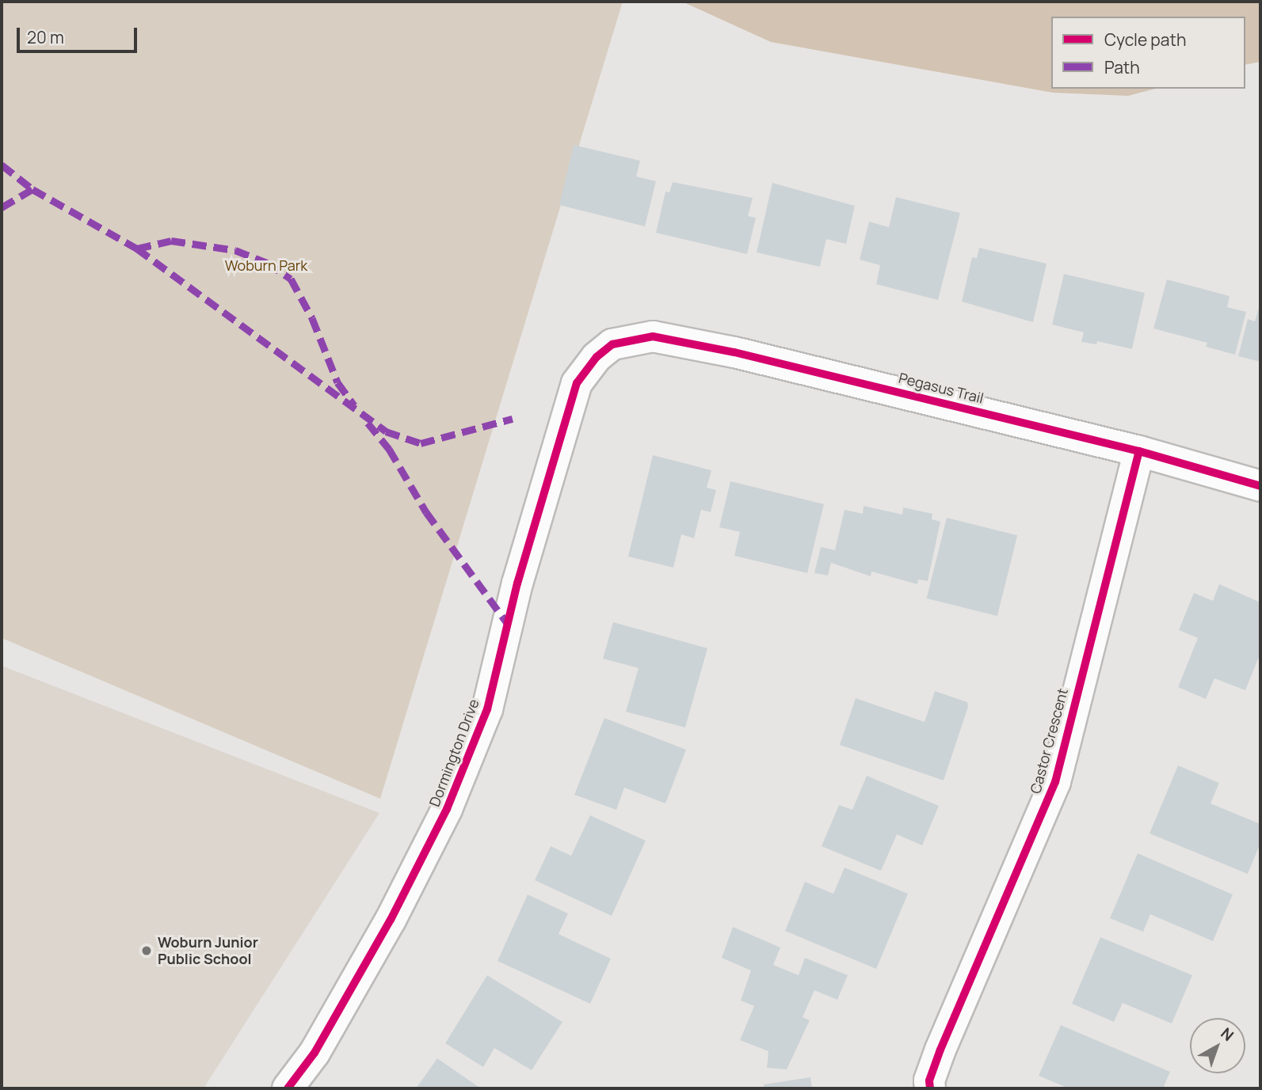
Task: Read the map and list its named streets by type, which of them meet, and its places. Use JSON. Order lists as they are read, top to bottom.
{
  "streets": {
    "street": ["Pegasus Trail", "Castor Crescent", "Dormington Drive"]
  },
  "crossings": [
    ["Pegasus Trail", "Castor Crescent"],
    ["Pegasus Trail", "Dormington Drive"]
  ],
  "parks": ["Woburn Park"],
  "places": ["Woburn Junior Public School"],
  "legend": ["Cycle path", "Path"],
  "scale_bar": "20 m",
  "north": "top right"
}
